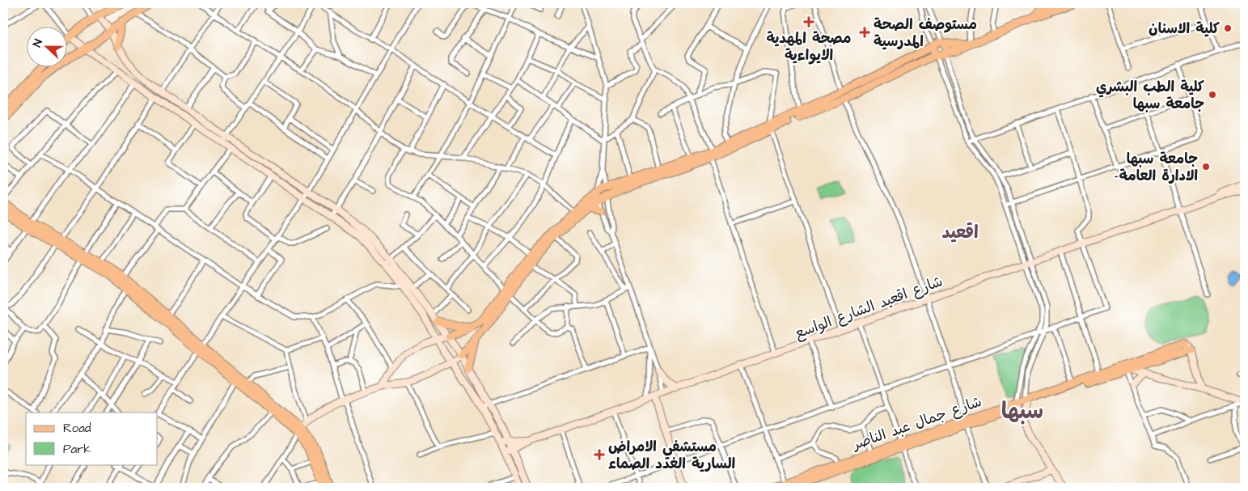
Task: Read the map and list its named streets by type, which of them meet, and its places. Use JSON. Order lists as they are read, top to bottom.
{
  "streets": {
    "main road": ["شارع جمال عبد الناصر"],
    "street": ["شارع اقعيد الشارع الواسع"]
  },
  "districts": ["اقعيد", "سبها"],
  "places": {
    "health": ["مصحة المهدية الايواءية", "مستوصف الصحة المدرسية", "مستشفي الامراض السارية الغدد الصماء"],
    "other": ["كلية الاسنان", "كلية الطب البشري جامعة سبها", "جامعة سبها -الادارة العامة"]
  },
  "legend": ["Road", "Park"],
  "north": "left"
}
